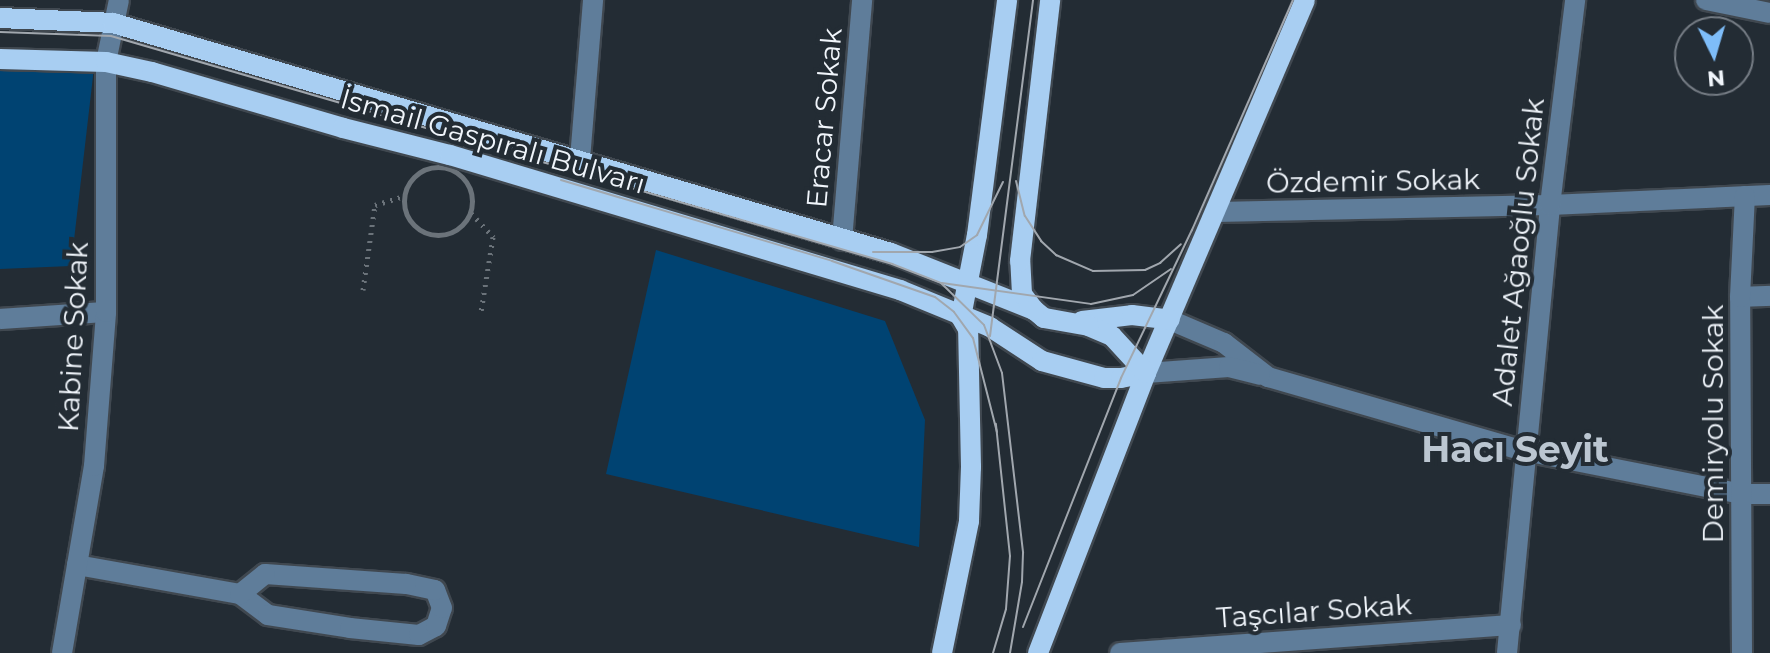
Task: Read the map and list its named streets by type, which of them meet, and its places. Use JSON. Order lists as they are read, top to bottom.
{
  "streets": {
    "main road": ["İsmail Gaspıralı Bulvarı"],
    "street": [
      "Eracar Sokak",
      "Özdemir Sokak",
      "Adalet Ağaoğlu Sokak",
      "Kabine Sokak",
      "Demiryolu Sokak",
      "Taşcılar Sokak"
    ]
  },
  "crossings": [
    ["İsmail Gaspıralı Bulvarı", "Kabine Sokak"],
    ["Özdemir Sokak", "Adalet Ağaoğlu Sokak"],
    ["Özdemir Sokak", "Demiryolu Sokak"],
    ["Adalet Ağaoğlu Sokak", "Taşcılar Sokak"]
  ],
  "districts": ["Hacı Seyit"],
  "north": "bottom"
}
